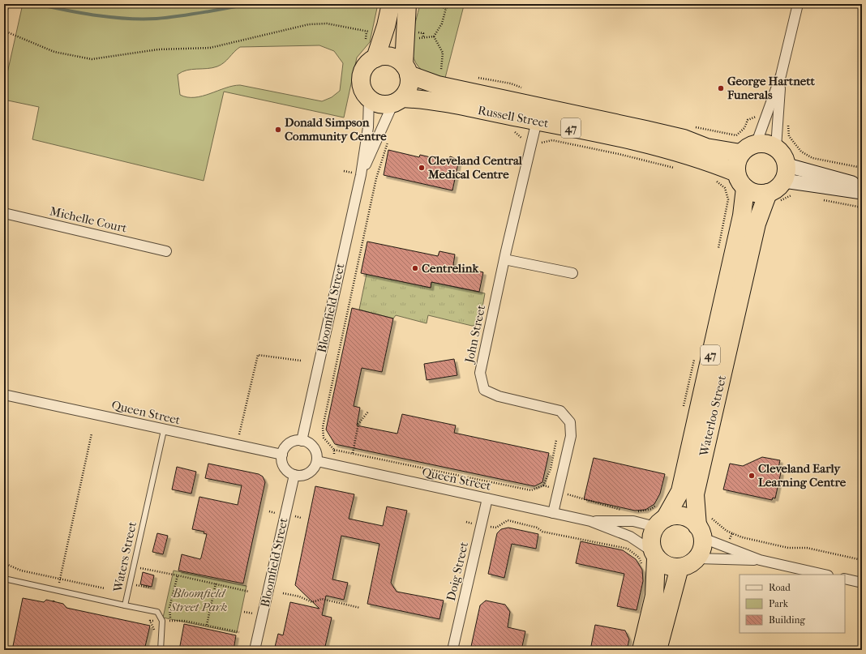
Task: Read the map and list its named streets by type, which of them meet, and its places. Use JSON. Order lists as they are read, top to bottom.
{
  "streets": {
    "highway": ["Russell Street", "47", "Waterloo Street"],
    "street": [
      "Michelle Court",
      "Bloomfield Street",
      "John Street",
      "Queen Street",
      "Doig Street"
    ],
    "lane": ["Waters Street"]
  },
  "crossings": [
    ["Russell Street", "47"],
    ["Russell Street", "Bloomfield Street"],
    ["Russell Street", "John Street"],
    ["Russell Street", "Waterloo Street"],
    ["47", "Bloomfield Street"],
    ["47", "Queen Street"],
    ["47", "Waterloo Street"],
    ["Bloomfield Street", "Queen Street"],
    ["John Street", "Queen Street"],
    ["Queen Street", "Waterloo Street"],
    ["Queen Street", "Waters Street"],
    ["Queen Street", "Doig Street"]
  ],
  "parks": ["Bloomfield Street Park"],
  "places": [
    "George Hartnett Funerals",
    "Donald Simpson Community Centre",
    "Cleveland Central Medical Centre",
    "Centrelink",
    "Cleveland Early Learning Centre"
  ],
  "legend": ["Road", "Park", "Building"]
}
